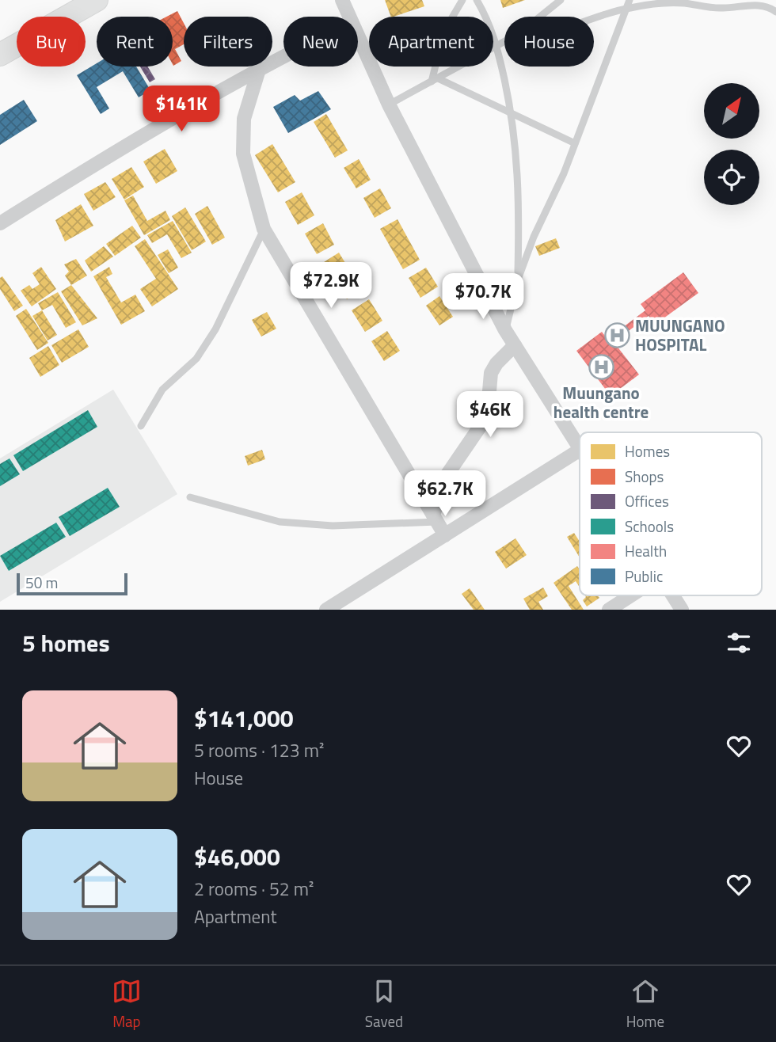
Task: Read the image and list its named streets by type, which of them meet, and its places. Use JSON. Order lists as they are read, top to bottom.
{
  "places": {
    "hospital": ["MUUNGANO HOSPITAL", "Muungano health centre"]
  },
  "legend": [
    "Homes",
    "Shops",
    "Offices",
    "Schools",
    "Health",
    "Public"
  ],
  "scale_bar": "50 m",
  "north": "top right",
  "page": {
    "chip": [
      "Buy",
      "Rent",
      "Filters",
      "New",
      "Apartment",
      "House"
    ],
    "price": [
      "$141K",
      "$72.9K",
      "$70.7K",
      "$46K",
      "$62.7K"
    ],
    "scale": "50 m",
    "heading": "5 homes",
    "list": [
      {
        "name": "$141,000",
        "note": "5 rooms · 123 m² · House"
      },
      {
        "name": "$46,000",
        "note": "2 rooms · 52 m² · Apartment"
      }
    ],
    "tabs": ["Map", "Saved", "Home"]
  }
}
